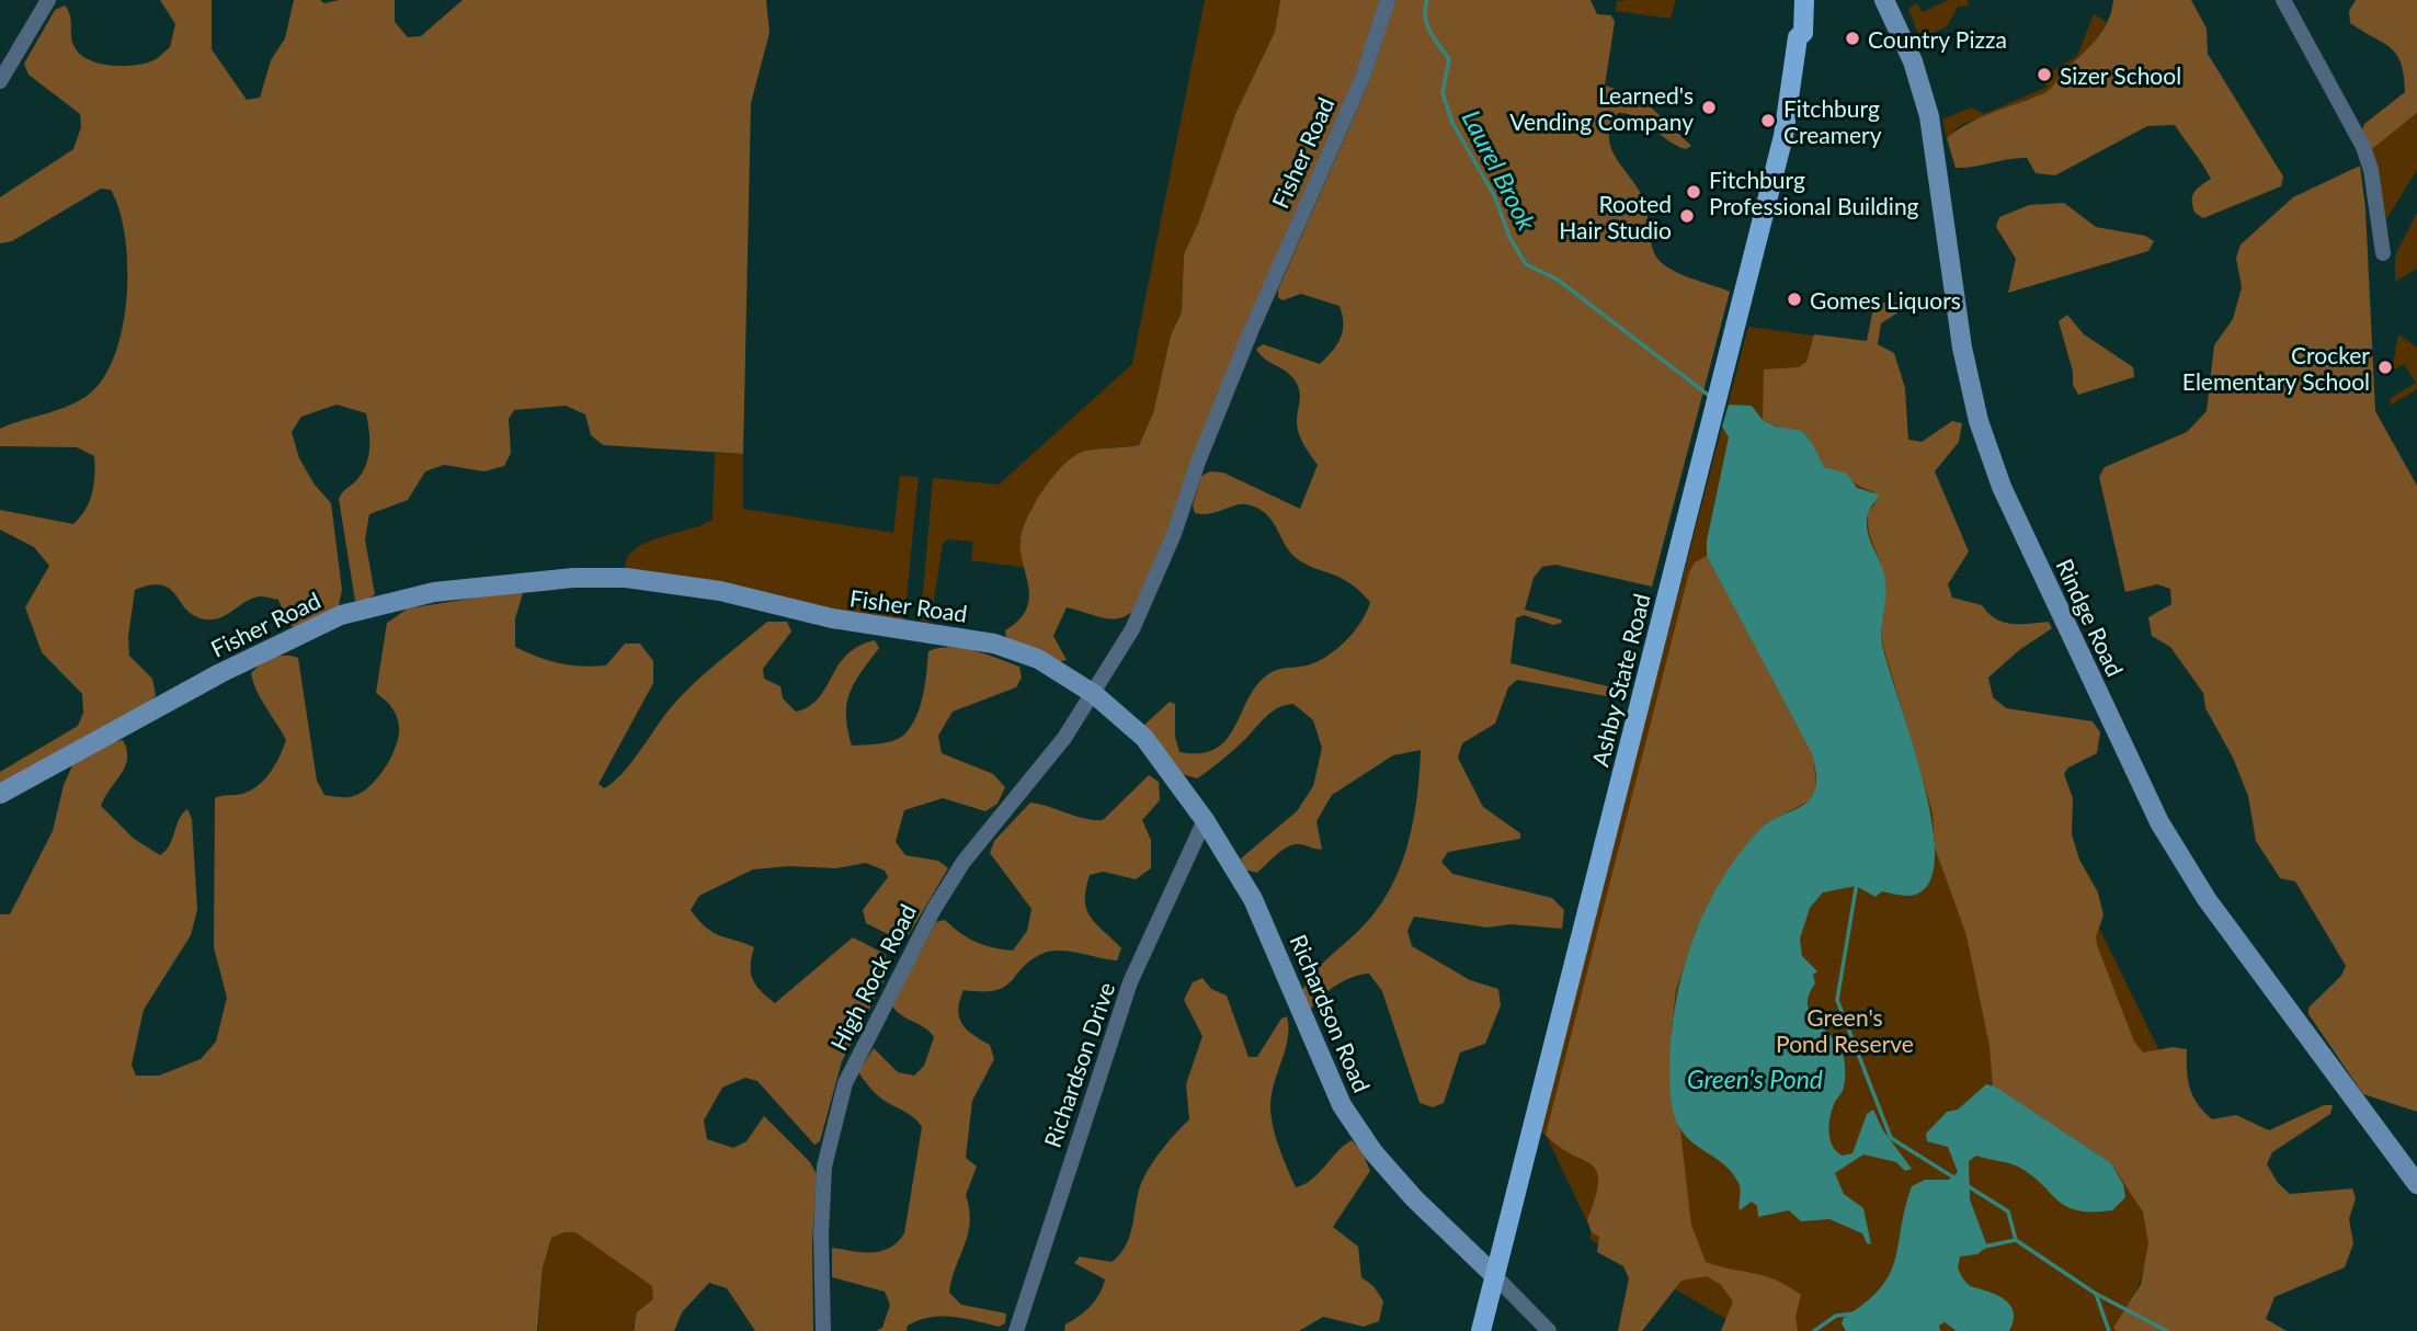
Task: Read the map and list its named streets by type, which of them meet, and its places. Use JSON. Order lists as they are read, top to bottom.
{
  "streets": {
    "main road": ["Ashby State Road"],
    "street": [
      "Fisher Road",
      "Rindge Road",
      "High Rock Road",
      "Richardson Road",
      "Richardson Drive"
    ]
  },
  "crossings": [
    ["Fisher Road", "High Rock Road"],
    ["Fisher Road", "Richardson Road"],
    ["Ashby State Road", "Richardson Road"],
    ["High Rock Road", "Richardson Road"],
    ["Richardson Road", "Richardson Drive"]
  ],
  "water": ["Laurel Brook", "Green's Pond"],
  "parks": ["Green's Pond Reserve"],
  "places": [
    "Country Pizza",
    "Sizer School",
    "Learned's Vending Company",
    "Fitchburg Creamery",
    "Fitchburg Professional Building",
    "Rooted Hair Studio",
    "Gomes Liquors",
    "Crocker Elementary School"
  ]
}
